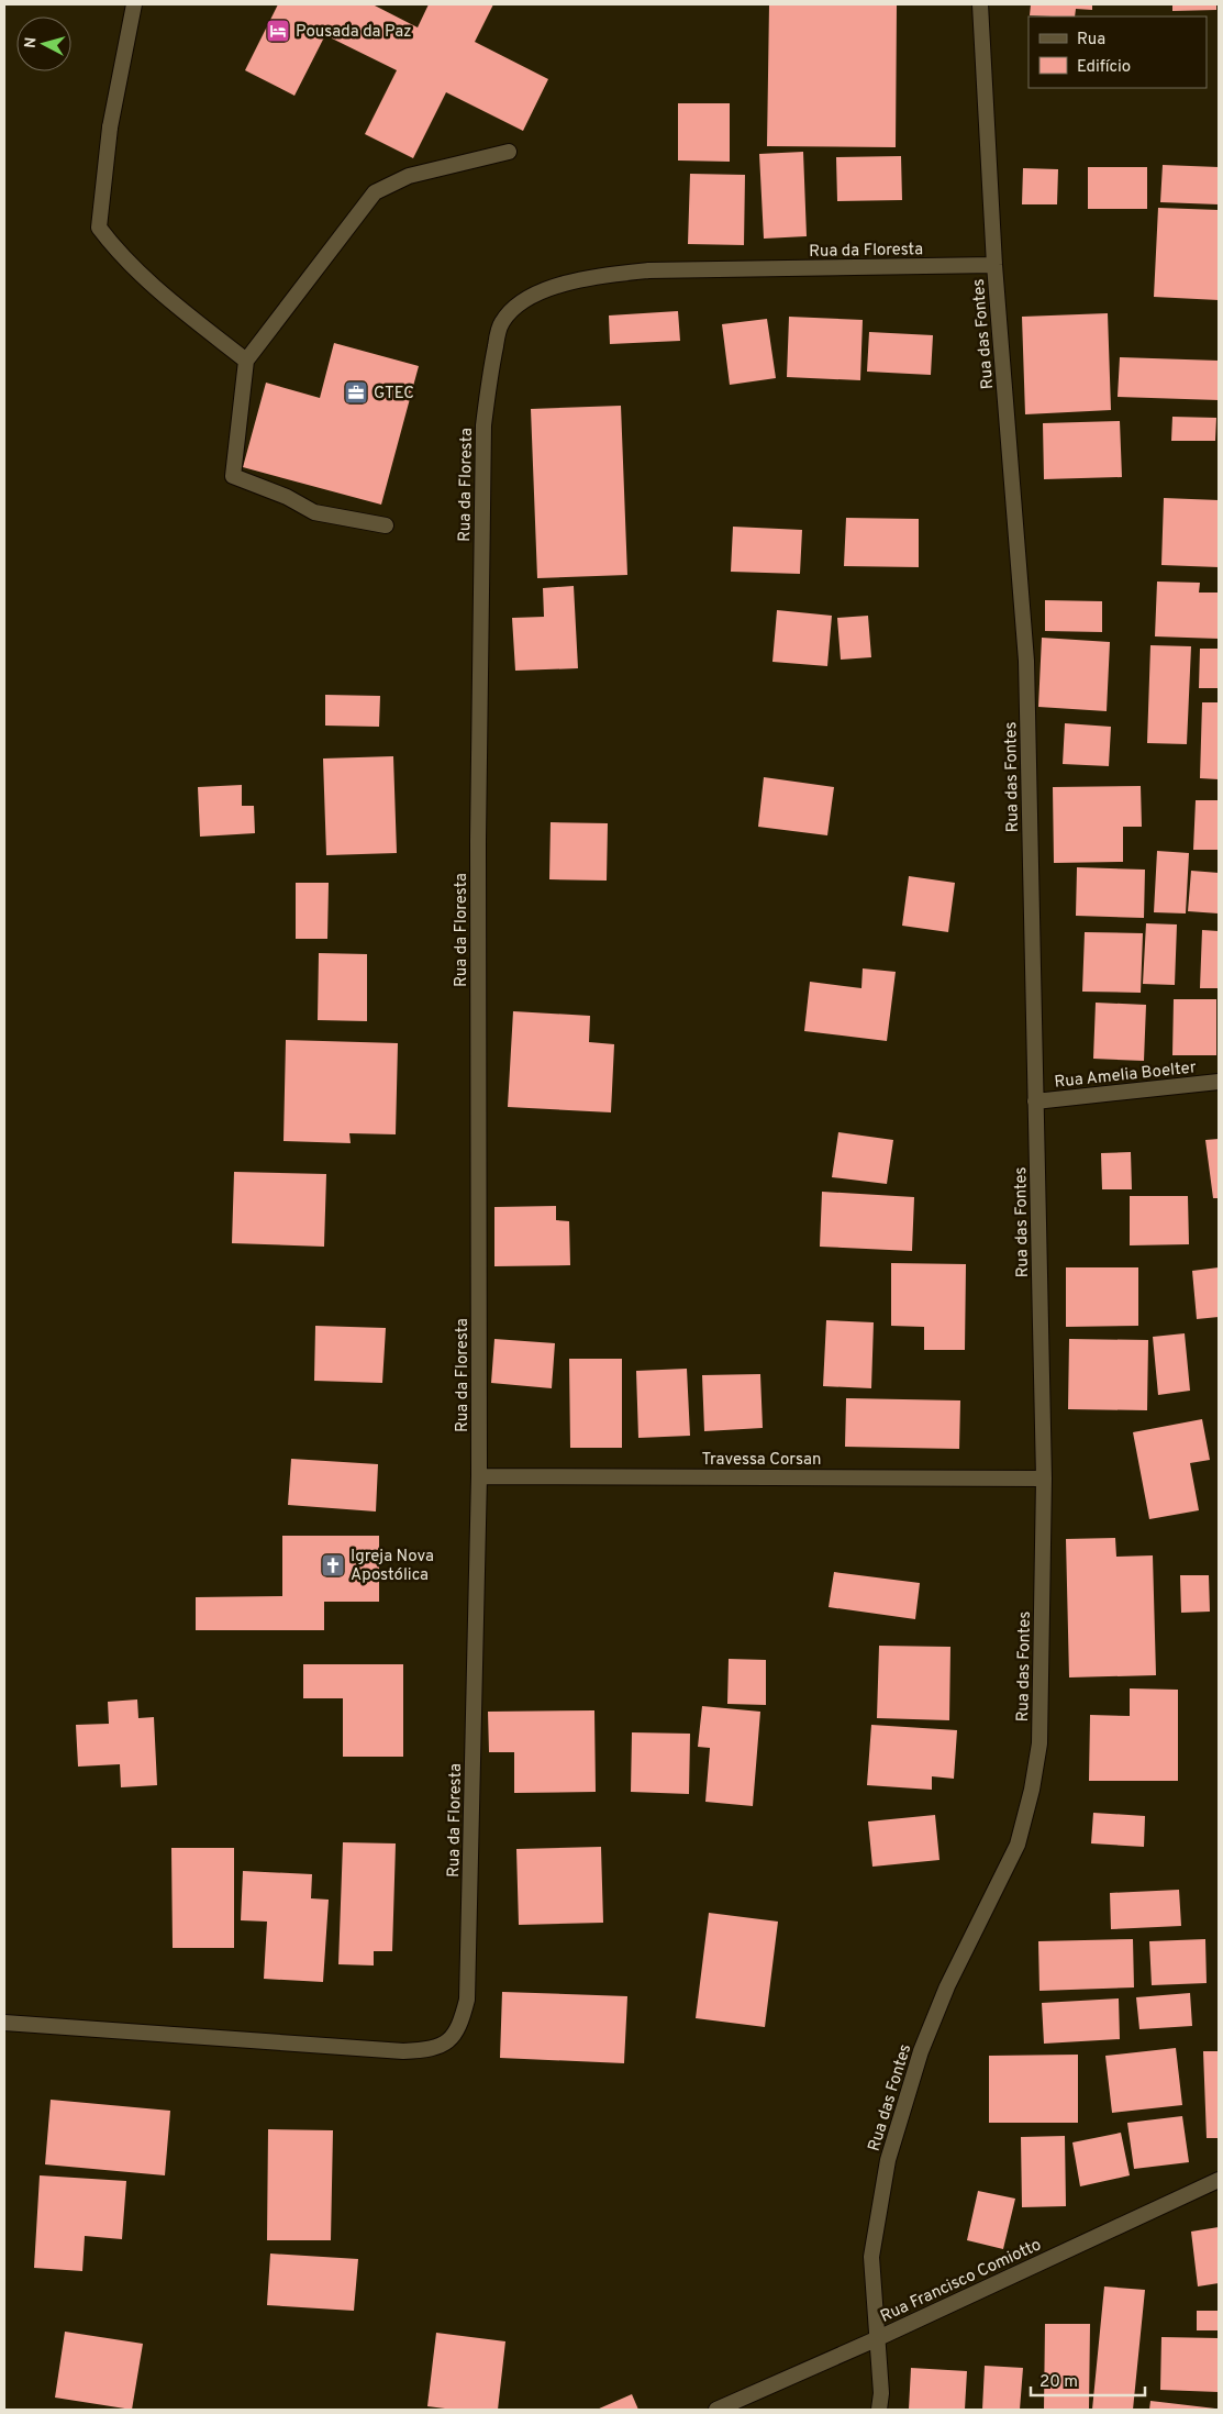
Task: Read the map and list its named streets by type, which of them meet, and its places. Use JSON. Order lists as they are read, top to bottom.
{
  "streets": {
    "street": [
      "Rua da Floresta",
      "Rua das Fontes",
      "Rua Amelia Boelter",
      "Travessa Corsan",
      "Rua Francisco Comiotto"
    ]
  },
  "crossings": [
    ["Rua da Floresta", "Rua das Fontes"],
    ["Rua da Floresta", "Travessa Corsan"],
    ["Rua das Fontes", "Rua Amelia Boelter"],
    ["Rua das Fontes", "Travessa Corsan"],
    ["Rua das Fontes", "Rua Francisco Comiotto"]
  ],
  "places": {
    "hotel": ["Pousada da Paz"],
    "office": ["GTEC"],
    "church": ["Igreja Nova Apostólica"]
  },
  "legend": ["Rua", "Edifício"],
  "scale_bar": "20 m",
  "north": "left"
}
